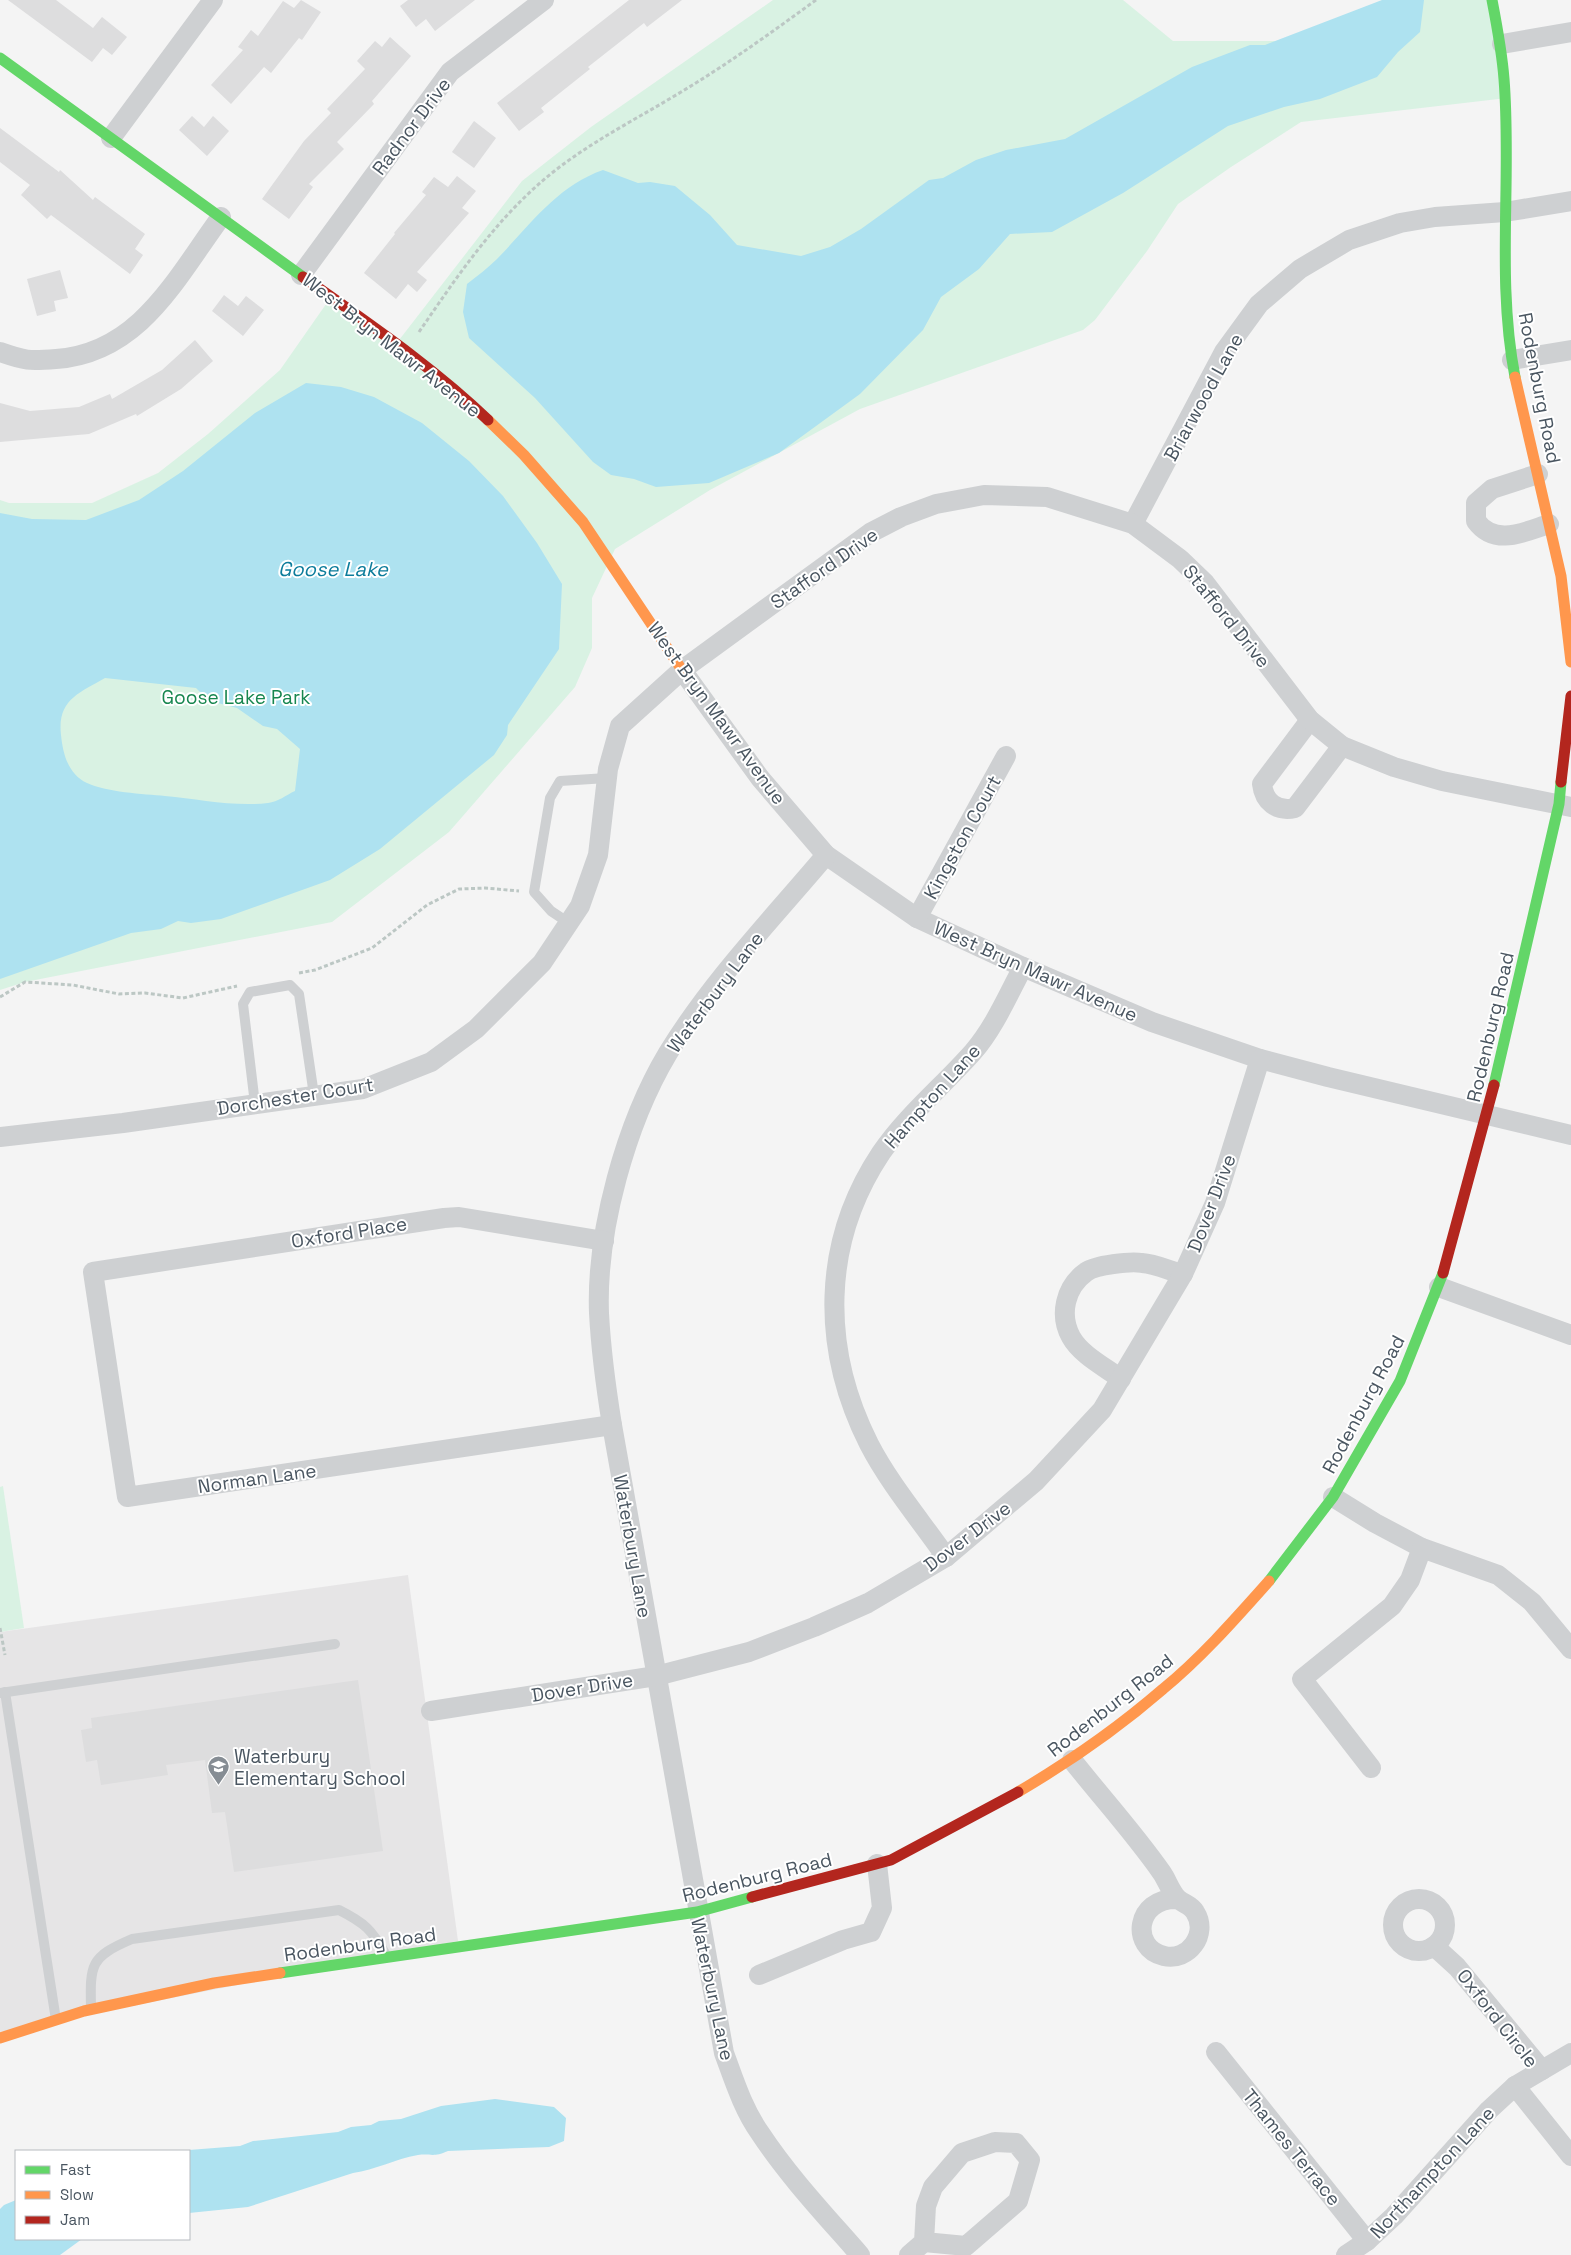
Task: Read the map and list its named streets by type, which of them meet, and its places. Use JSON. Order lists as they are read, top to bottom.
{
  "streets": {
    "street": [
      "Radnor Drive",
      "West Bryn Mawr Avenue",
      "Rodenburg Road",
      "Briarwood Lane",
      "Stafford Drive",
      "Kingston Court",
      "Waterbury Lane",
      "Dorchester Court",
      "Hampton Lane",
      "Dover Drive",
      "Oxford Place",
      "Norman Lane",
      "Oxford Circle",
      "Thames Terrace",
      "Northampton Lane"
    ]
  },
  "crossings": [
    ["Radnor Drive", "West Bryn Mawr Avenue"],
    ["West Bryn Mawr Avenue", "Rodenburg Road"],
    ["West Bryn Mawr Avenue", "Stafford Drive"],
    ["West Bryn Mawr Avenue", "Kingston Court"],
    ["West Bryn Mawr Avenue", "Waterbury Lane"],
    ["West Bryn Mawr Avenue", "Dorchester Court"],
    ["West Bryn Mawr Avenue", "Hampton Lane"],
    ["West Bryn Mawr Avenue", "Dover Drive"],
    ["Rodenburg Road", "Briarwood Lane"],
    ["Rodenburg Road", "Stafford Drive"],
    ["Rodenburg Road", "Waterbury Lane"],
    ["Briarwood Lane", "Stafford Drive"],
    ["Stafford Drive", "Dorchester Court"],
    ["Waterbury Lane", "Dover Drive"],
    ["Waterbury Lane", "Oxford Place"],
    ["Waterbury Lane", "Norman Lane"],
    ["Hampton Lane", "Dover Drive"],
    ["Oxford Place", "Norman Lane"],
    ["Oxford Circle", "Northampton Lane"],
    ["Thames Terrace", "Northampton Lane"]
  ],
  "water": ["Goose Lake"],
  "parks": ["Goose Lake Park"],
  "places": {
    "school or university": ["Waterbury Elementary School"]
  },
  "legend": ["Fast", "Slow", "Jam"]
}
